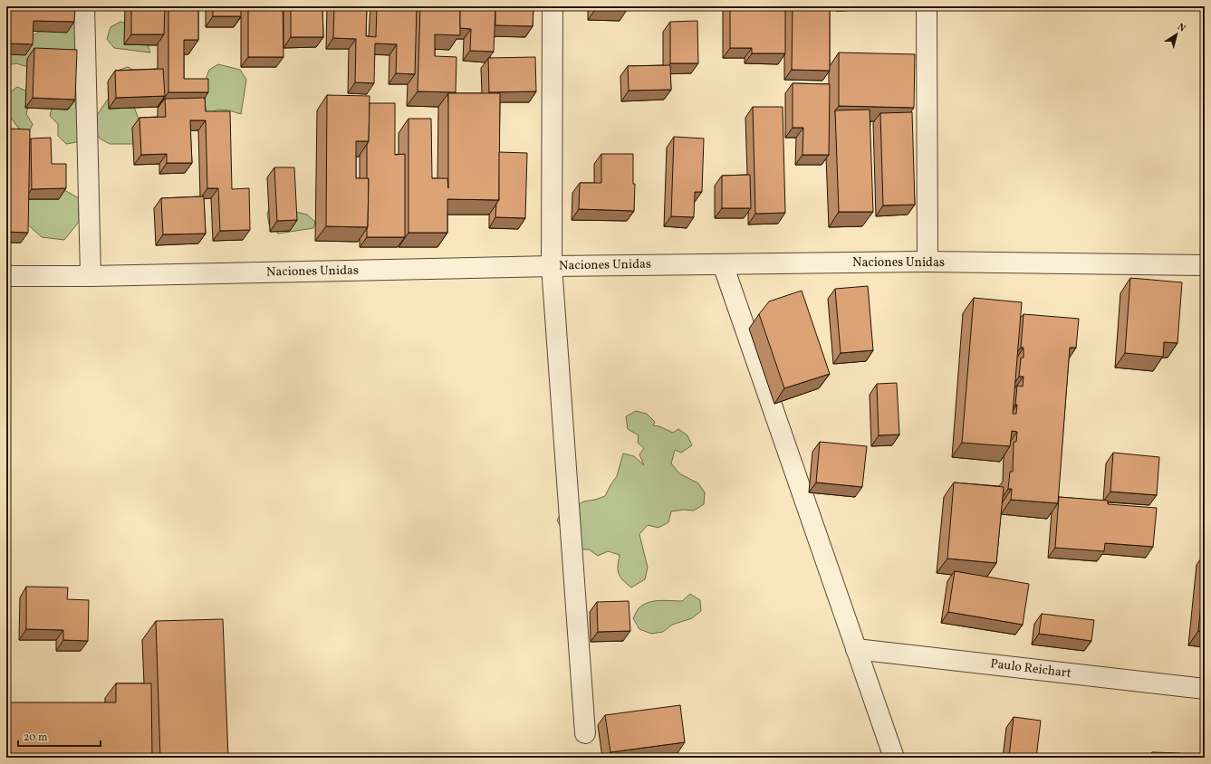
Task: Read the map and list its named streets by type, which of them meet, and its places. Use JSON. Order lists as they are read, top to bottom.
{
  "streets": {
    "street": ["Naciones Unidas", "Paulo Reichart"]
  },
  "scale_bar": "20 m",
  "north": "top right"
}
